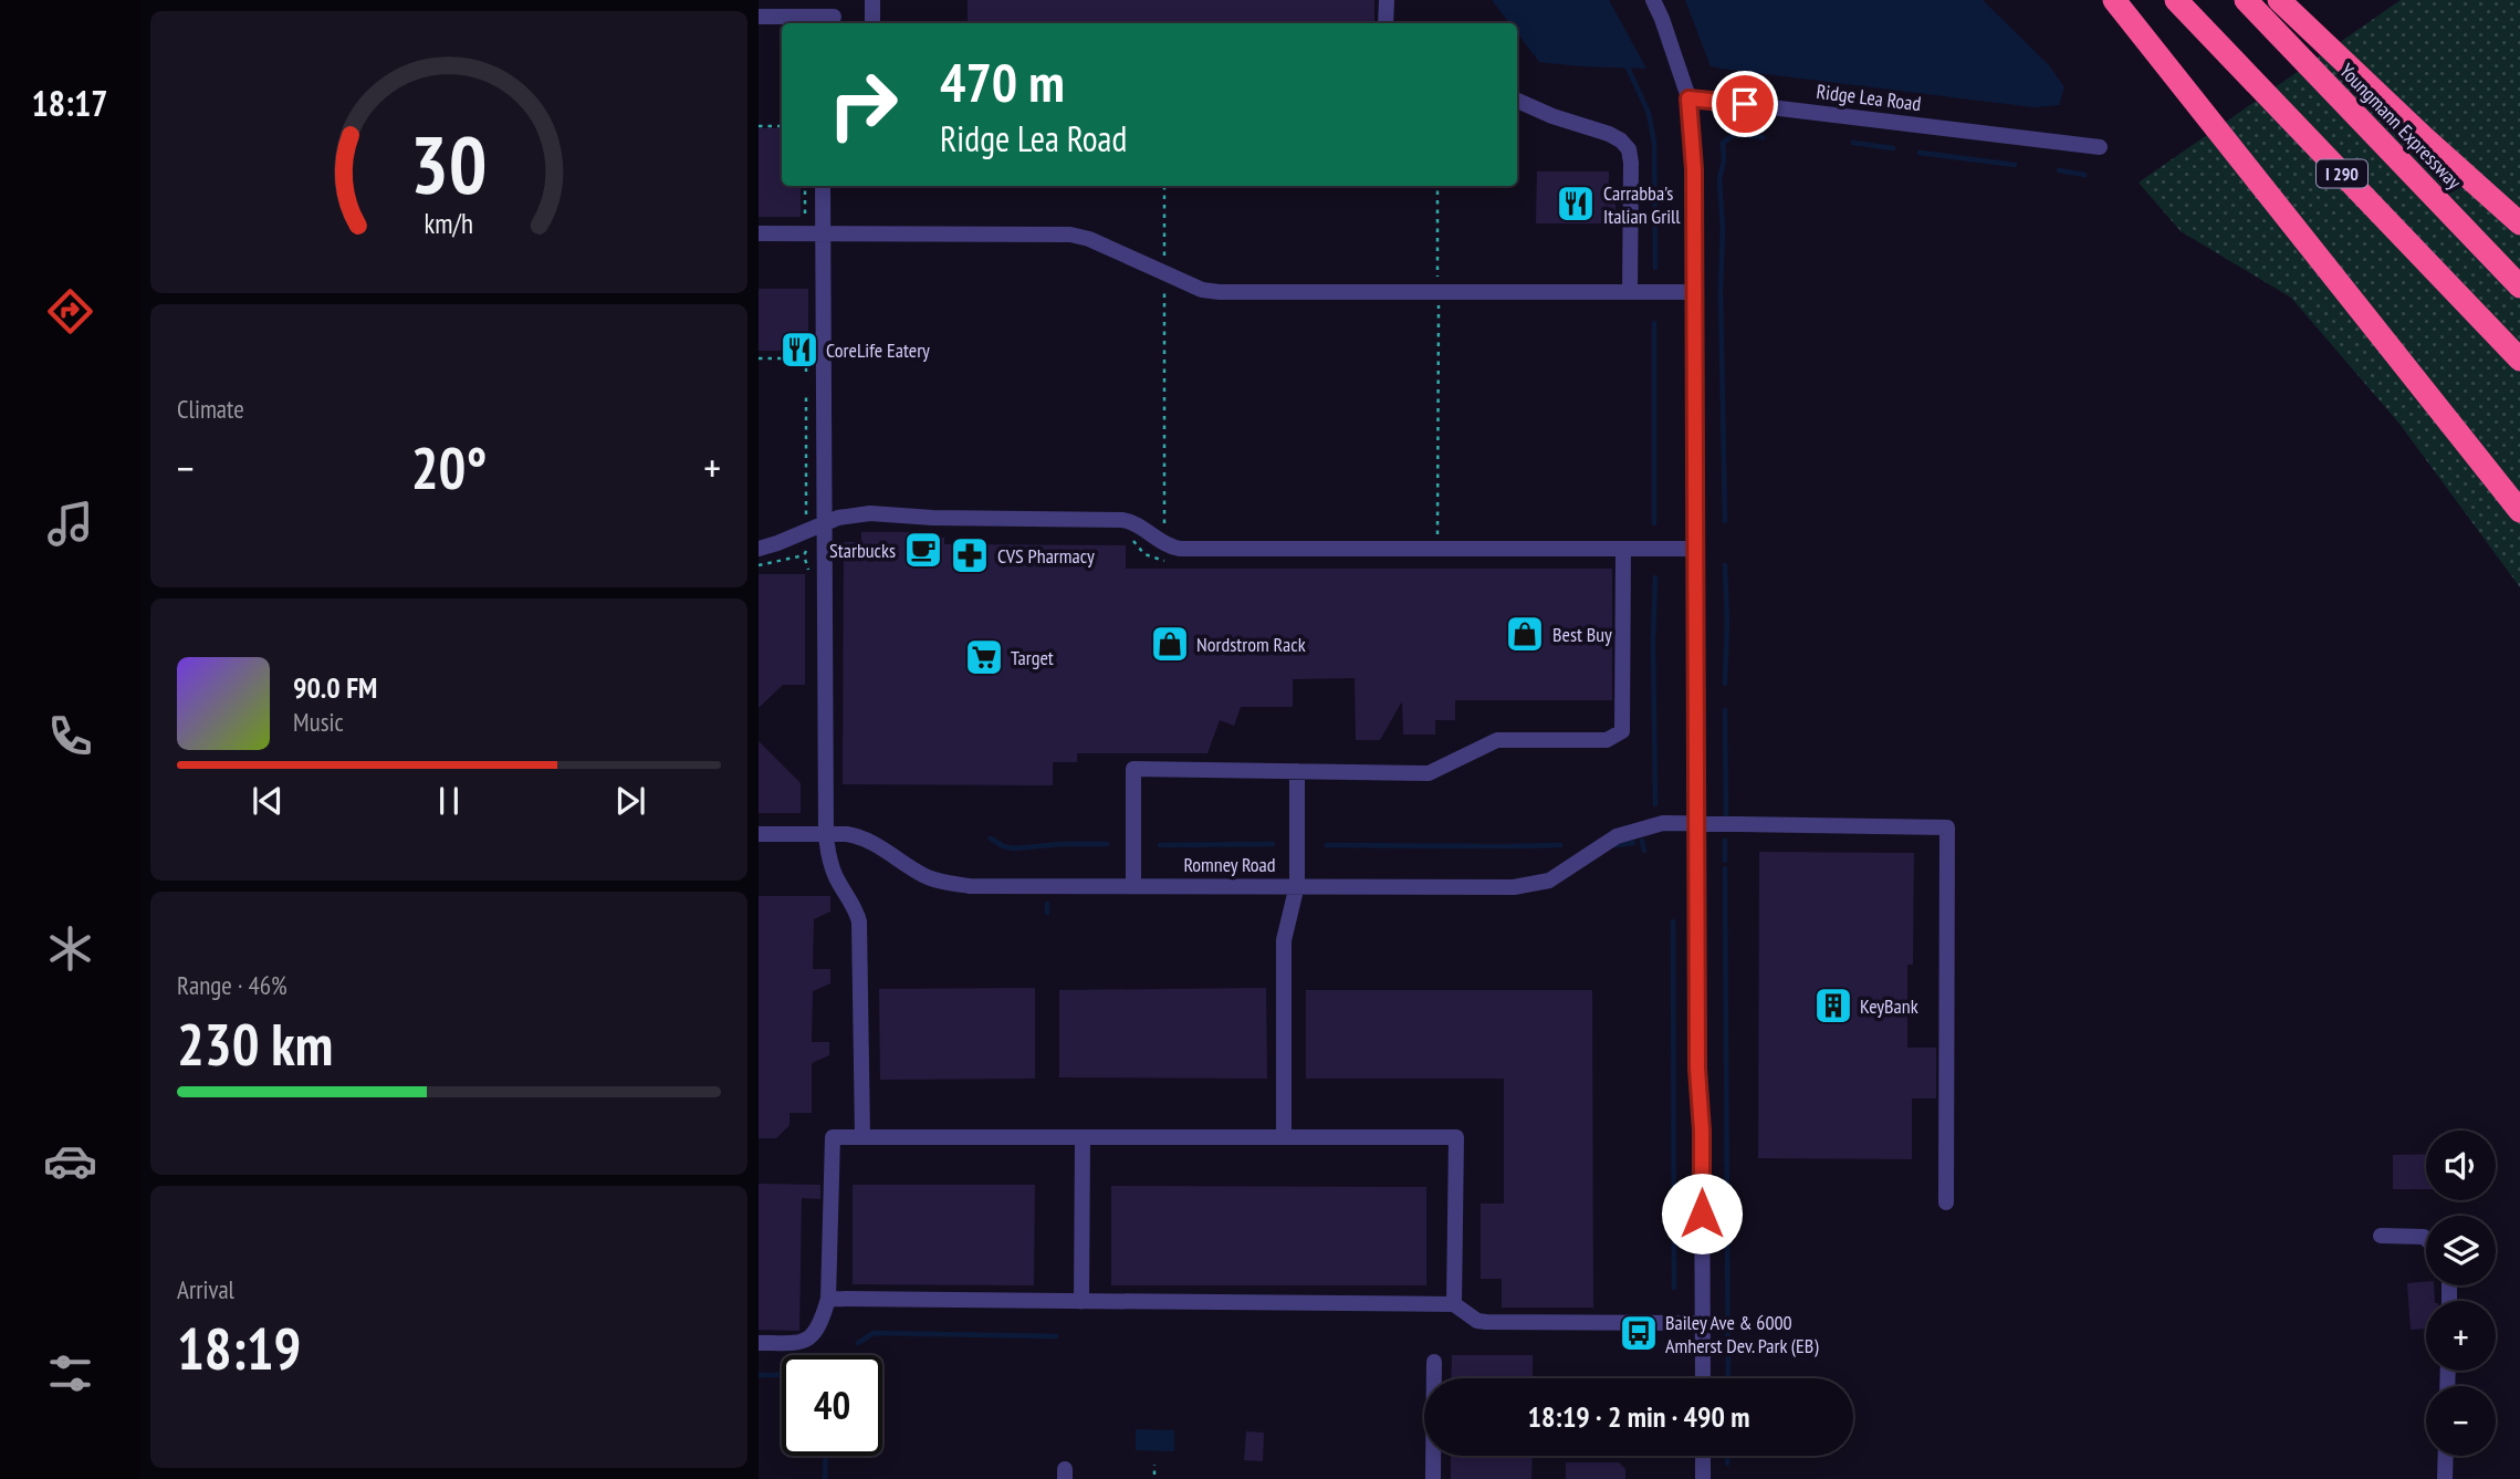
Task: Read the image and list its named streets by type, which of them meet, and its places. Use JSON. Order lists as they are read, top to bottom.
{
  "streets": {
    "highway": ["Youngmann Expressway", "I 290"],
    "street": ["Ridge Lea Road", "Romney Road"]
  },
  "places": {
    "restaurant": ["Carrabba's Italian Grill", "CoreLife Eatery"],
    "cafe": ["Starbucks"],
    "pharmacy": ["CVS Pharmacy"],
    "shop": ["Best Buy", "Nordstrom Rack"],
    "supermarket": ["Target"],
    "building": ["KeyBank"],
    "bus stop": ["Bailey Ave & 6000 Amherst Dev. Park (EB)"]
  },
  "page": {
    "tabs": "18:17",
    "turn": ["470 m", "Ridge Lea Road"],
    "tile": [
      "Climate",
      ["Range · 46%", "230 km"],
      ["Arrival", "18:19"]
    ],
    "heat": ["−", "20°", "+"],
    "song": ["90.0 FM", "Music"],
    "map_buttons": ["+", "−"],
    "limit": "40",
    "trip": "18:19 · 2 min · 490 m",
    "gauge": ["30", "km/h"]
  }
}
